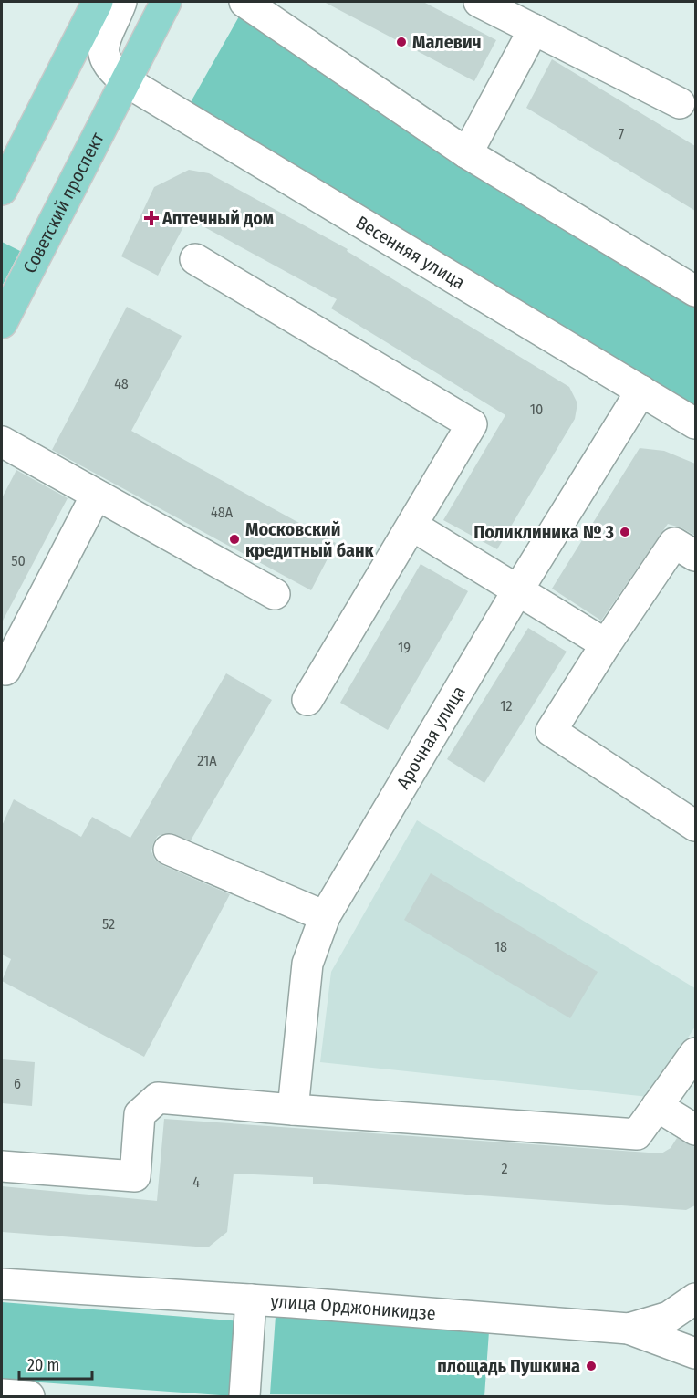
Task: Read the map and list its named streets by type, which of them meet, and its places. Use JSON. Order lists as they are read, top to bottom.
{
  "streets": {
    "main road": ["Советский проспект"],
    "street": ["Весенняя улица", "Арочная улица", "улица Орджоникидзе"]
  },
  "crossings": [
    ["Советский проспект", "Весенняя улица"],
    ["Весенняя улица", "Арочная улица"]
  ],
  "places": {
    "other": [
      "Малевич",
      "Поликлиника № 3",
      "Московский кредитный банк",
      "площадь Пушкина"
    ],
    "health": ["Аптечный дом"]
  },
  "house_numbers": [
    "7",
    "48",
    "10",
    "48А",
    "50",
    "19",
    "12",
    "21А",
    "52",
    "18",
    "6",
    "2",
    "4"
  ],
  "scale_bar": "20 m"
}
